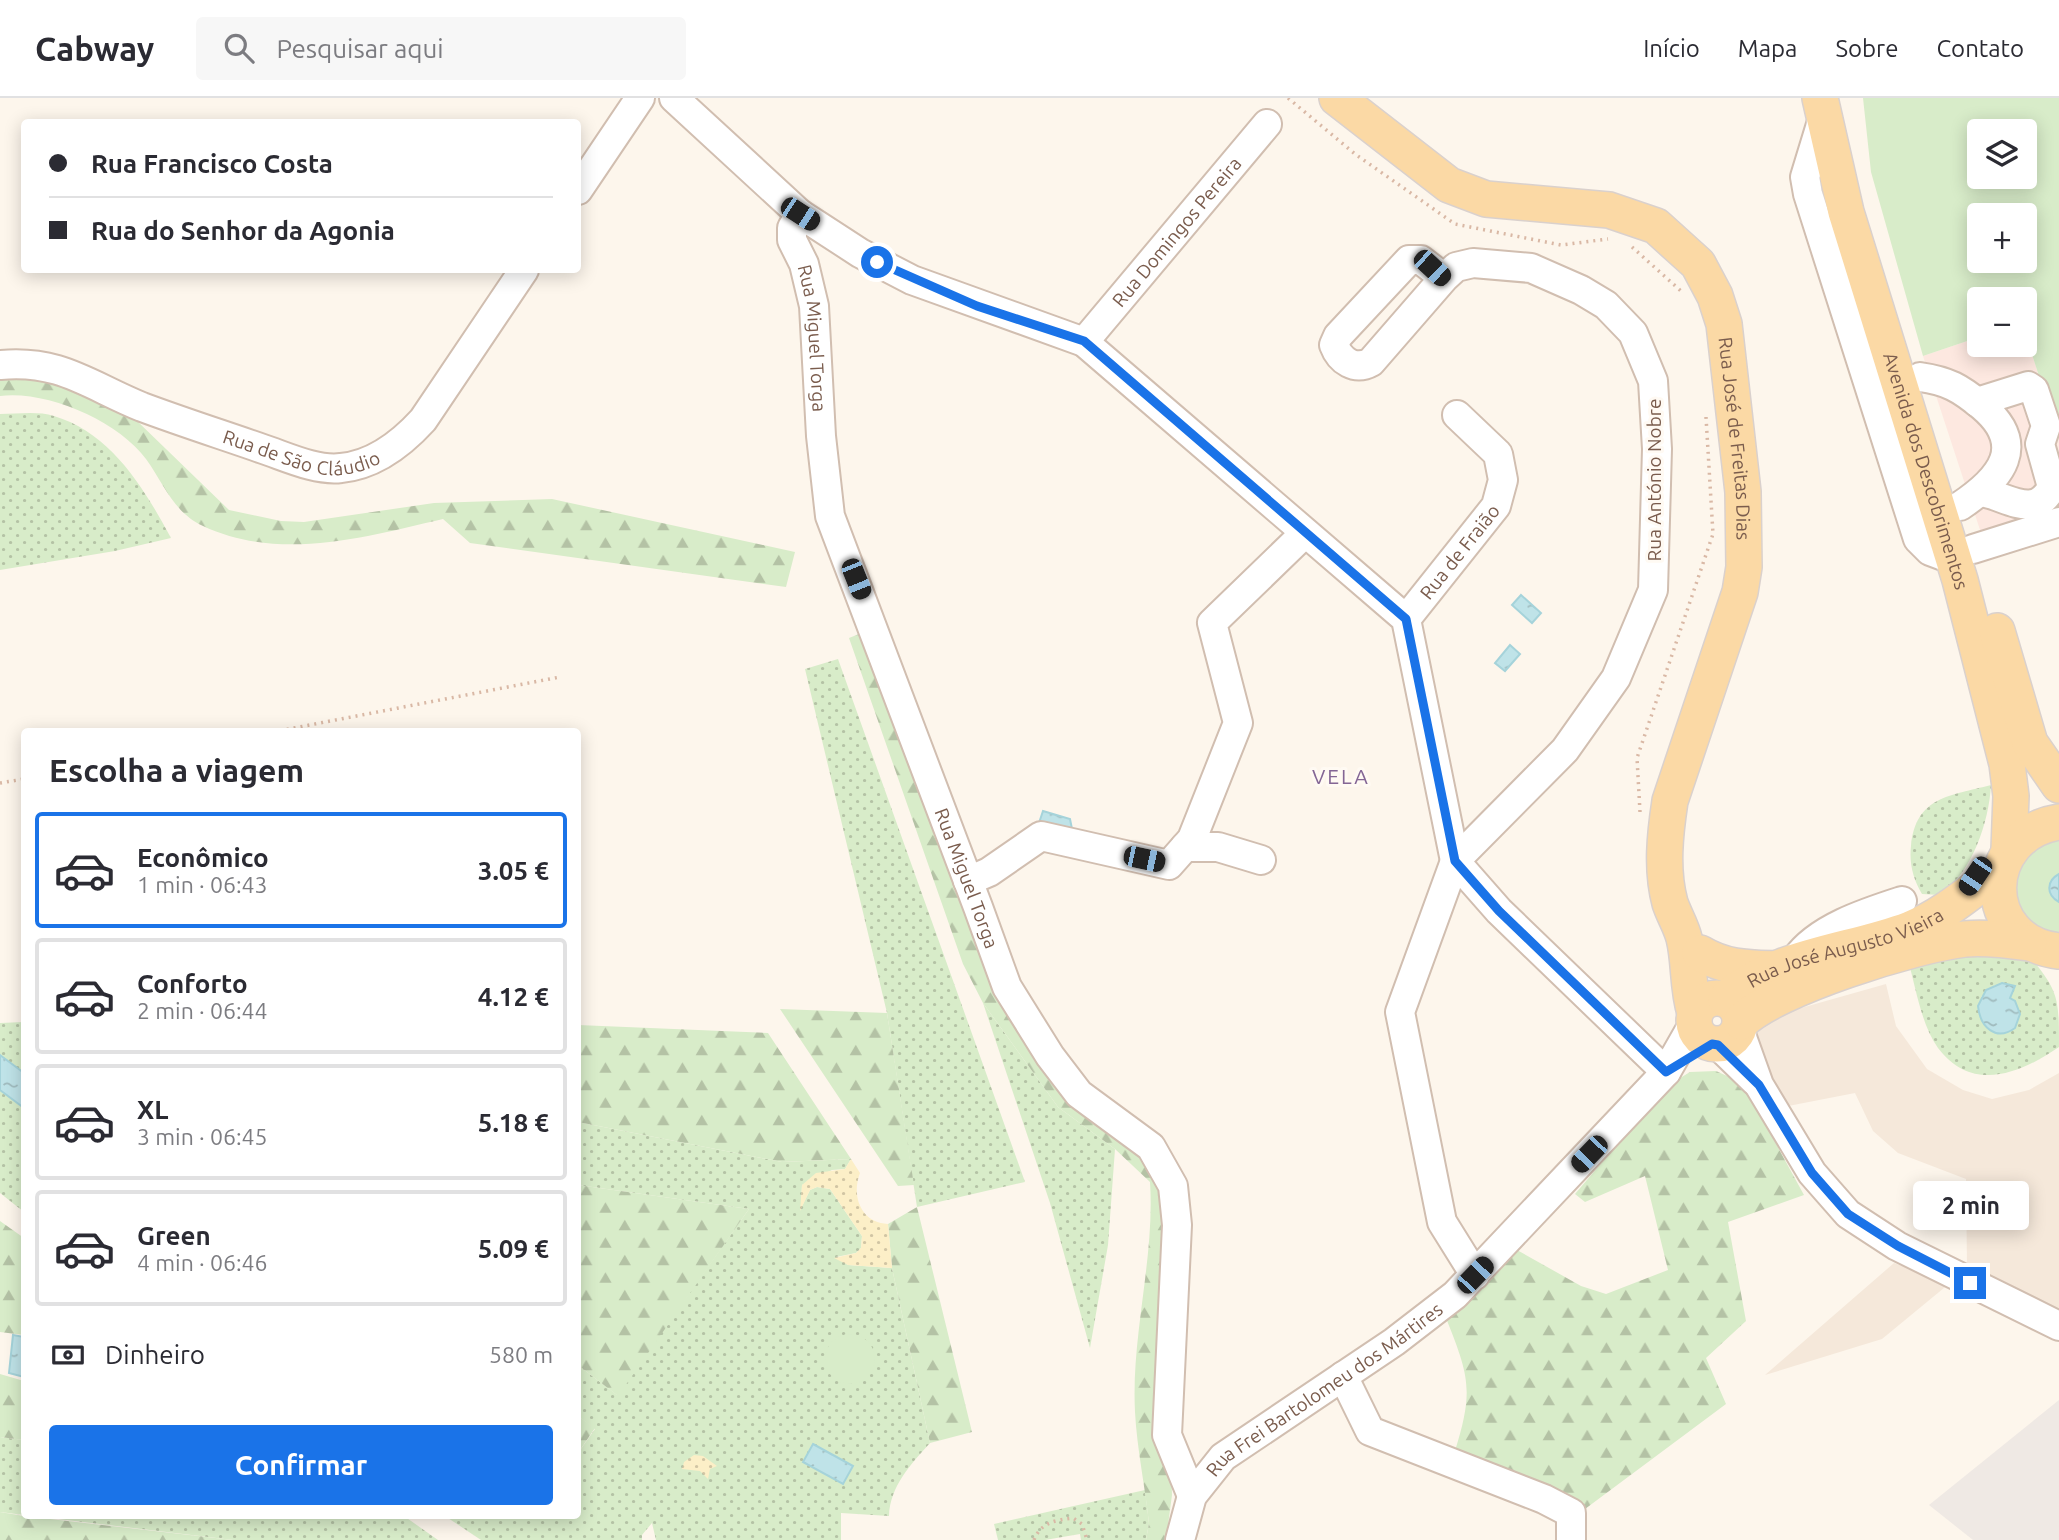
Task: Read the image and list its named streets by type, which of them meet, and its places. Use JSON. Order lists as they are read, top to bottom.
{
  "streets": {
    "main road": ["Rua José de Freitas Dias", "Avenida dos Descobrimentos", "Rua José Augusto Vieira"],
    "street": [
      "Rua Domingos Pereira",
      "Rua Miguel Torga",
      "Rua de São Cláudio",
      "Rua António Nobre",
      "Rua de Fraião",
      "Rua Frei Bartolomeu dos Mártires"
    ]
  },
  "crossings": [
    ["Rua Miguel Torga", "Rua Frei Bartolomeu dos Mártires"],
    ["Rua José de Freitas Dias", "Rua José Augusto Vieira"],
    ["Rua José de Freitas Dias", "Rua Frei Bartolomeu dos Mártires"],
    ["Avenida dos Descobrimentos", "Rua José Augusto Vieira"],
    ["Rua José Augusto Vieira", "Rua Frei Bartolomeu dos Mártires"]
  ],
  "districts": ["VELA"],
  "page": {
    "header": "Cabway",
    "search": "Pesquisar aqui",
    "nav": [
      "Início",
      "Mapa",
      "Sobre",
      "Contato"
    ],
    "map_buttons": ["+", "−"],
    "banner": ["Rua Francisco Costa", "Rua do Senhor da Agonia"],
    "heading": "Escolha a viagem",
    "list": [
      {
        "name": "Econômico",
        "note": "1 min · 06:43",
        "value": "3.05 €"
      },
      {
        "name": "Conforto",
        "note": "2 min · 06:44",
        "value": "4.12 €"
      },
      {
        "name": "XL",
        "note": "3 min · 06:45",
        "value": "5.18 €"
      },
      {
        "name": "Green",
        "note": "4 min · 06:46",
        "value": "5.09 €"
      }
    ],
    "bubble": "2 min",
    "pay": ["Dinheiro", "580 m"],
    "buttons": "Confirmar"
  }
}
